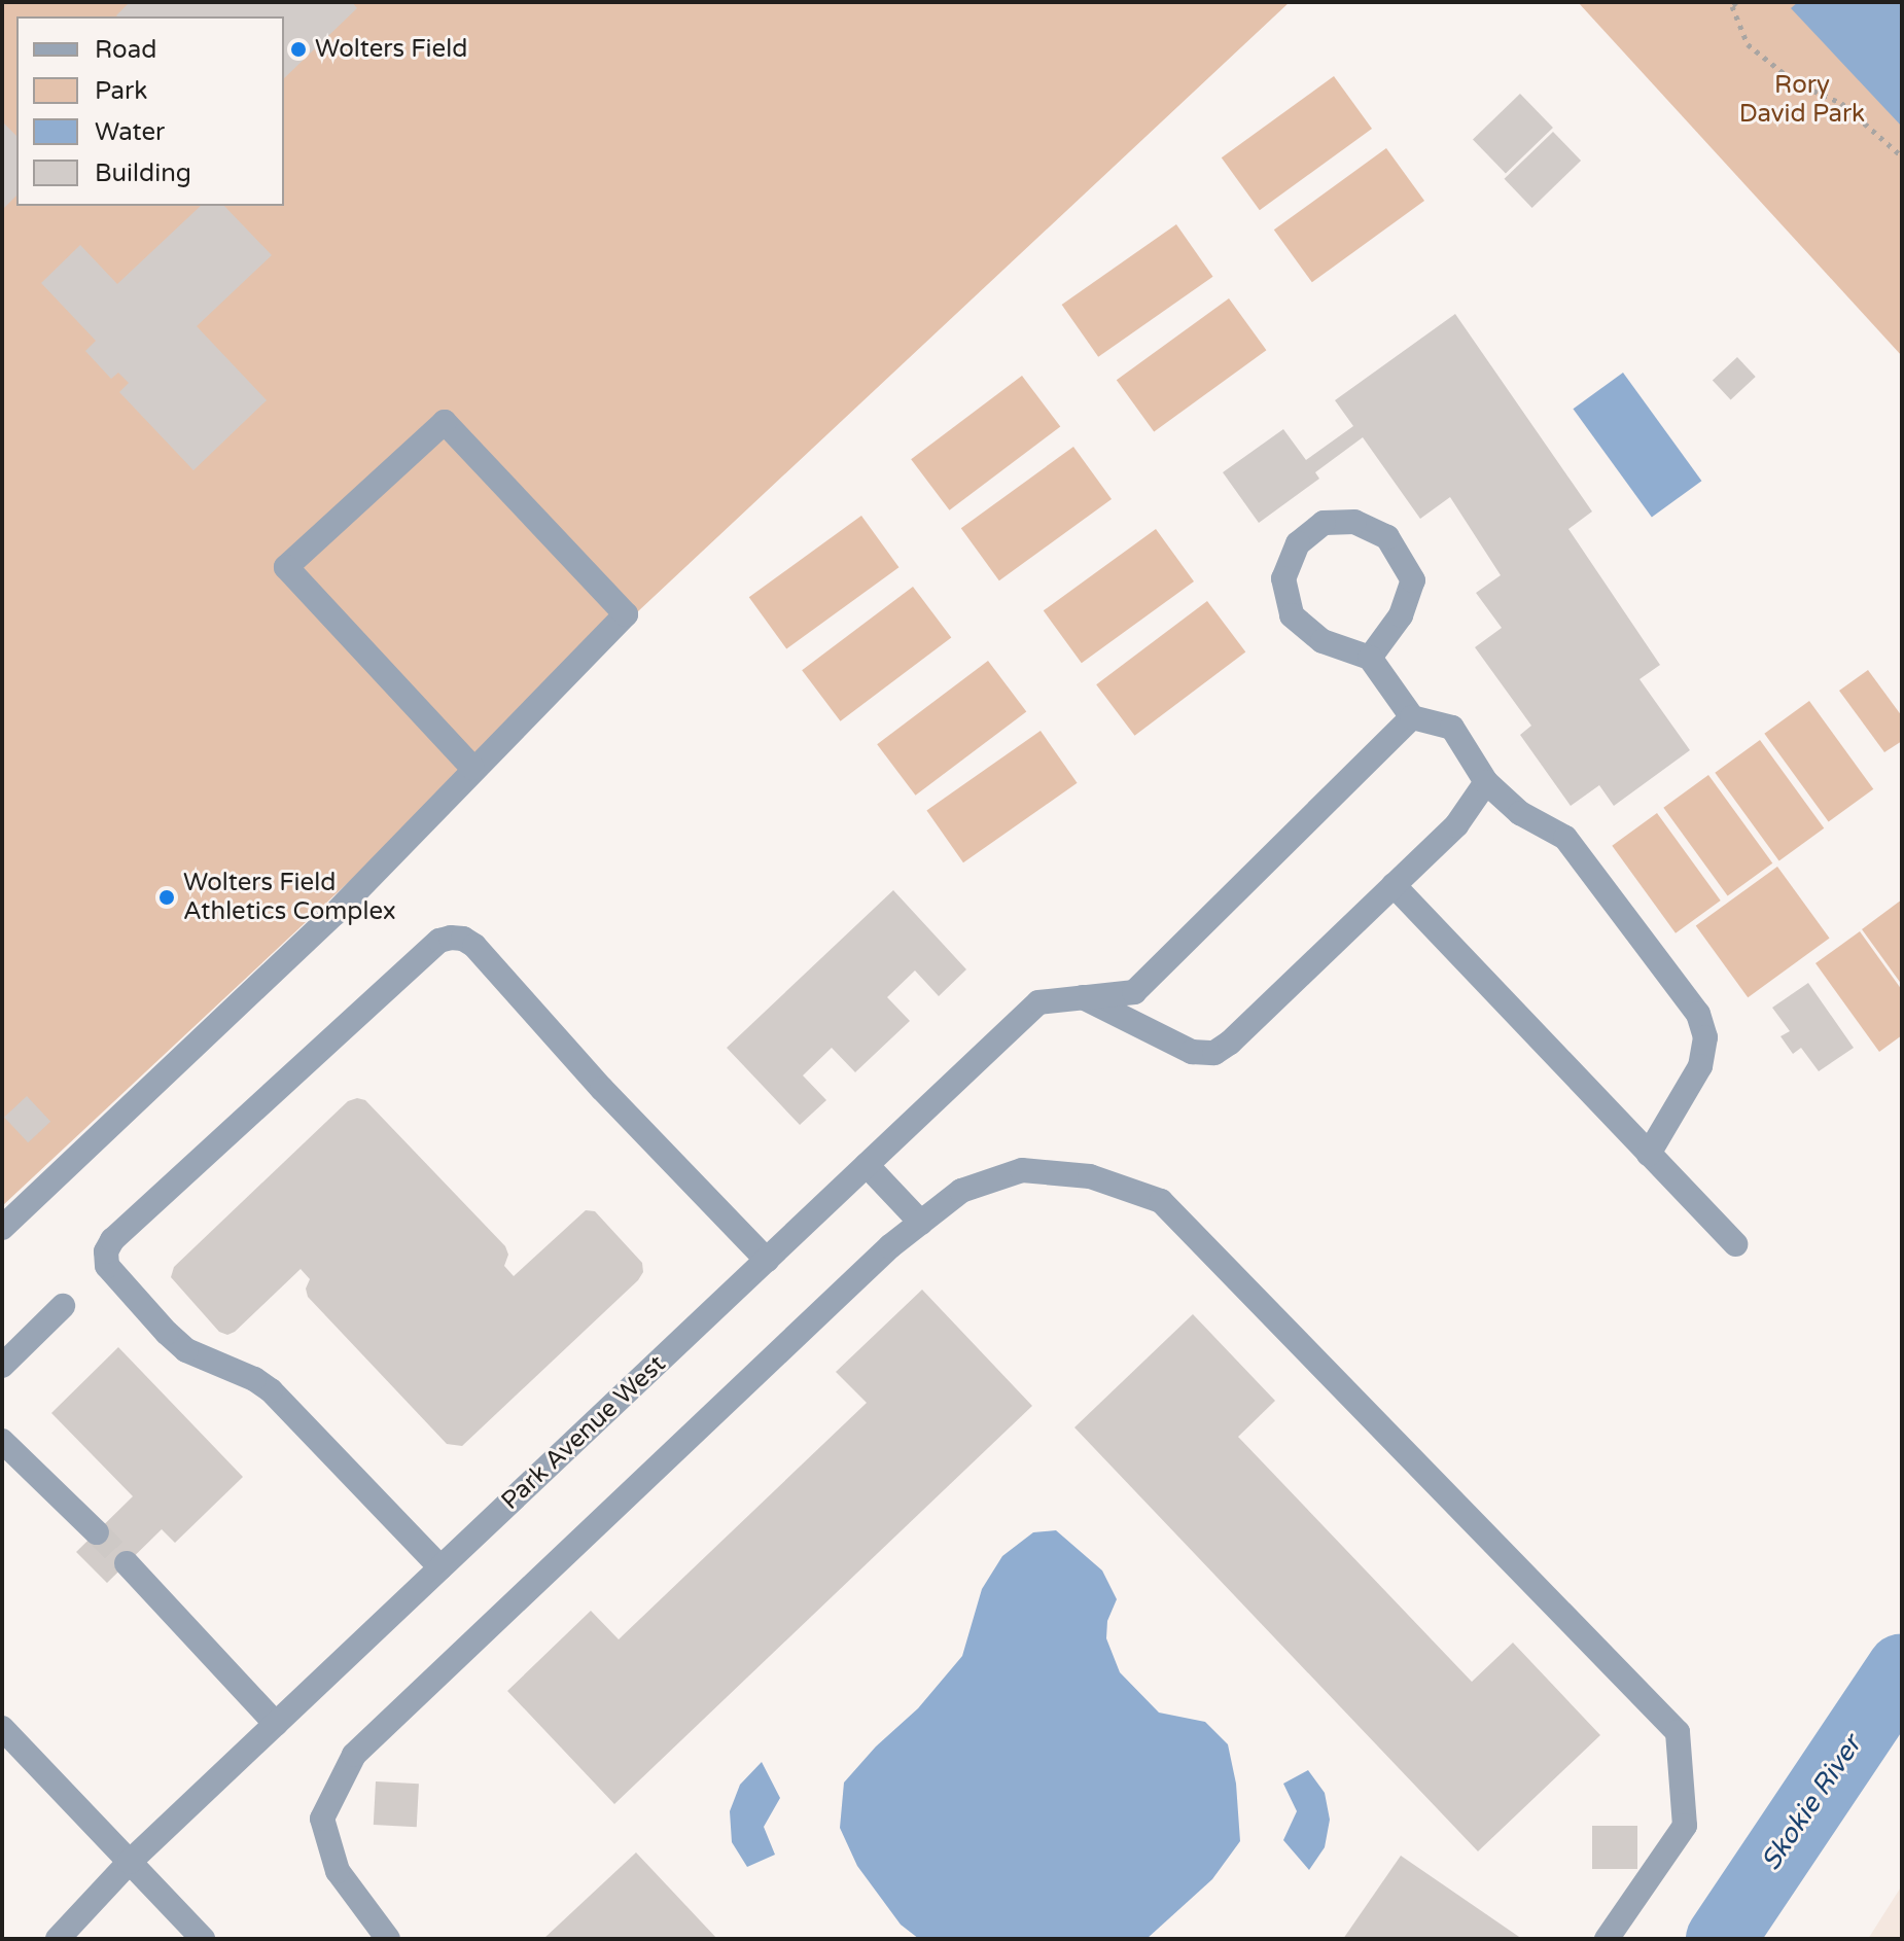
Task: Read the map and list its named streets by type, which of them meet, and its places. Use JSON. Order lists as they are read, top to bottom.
{
  "streets": {
    "street": ["Park Avenue West"]
  },
  "water": ["Skokie River"],
  "parks": ["Rory David Park"],
  "places": ["Wolters Field", "Wolters Field Athletics Complex"],
  "legend": [
    "Road",
    "Park",
    "Water",
    "Building"
  ]
}
